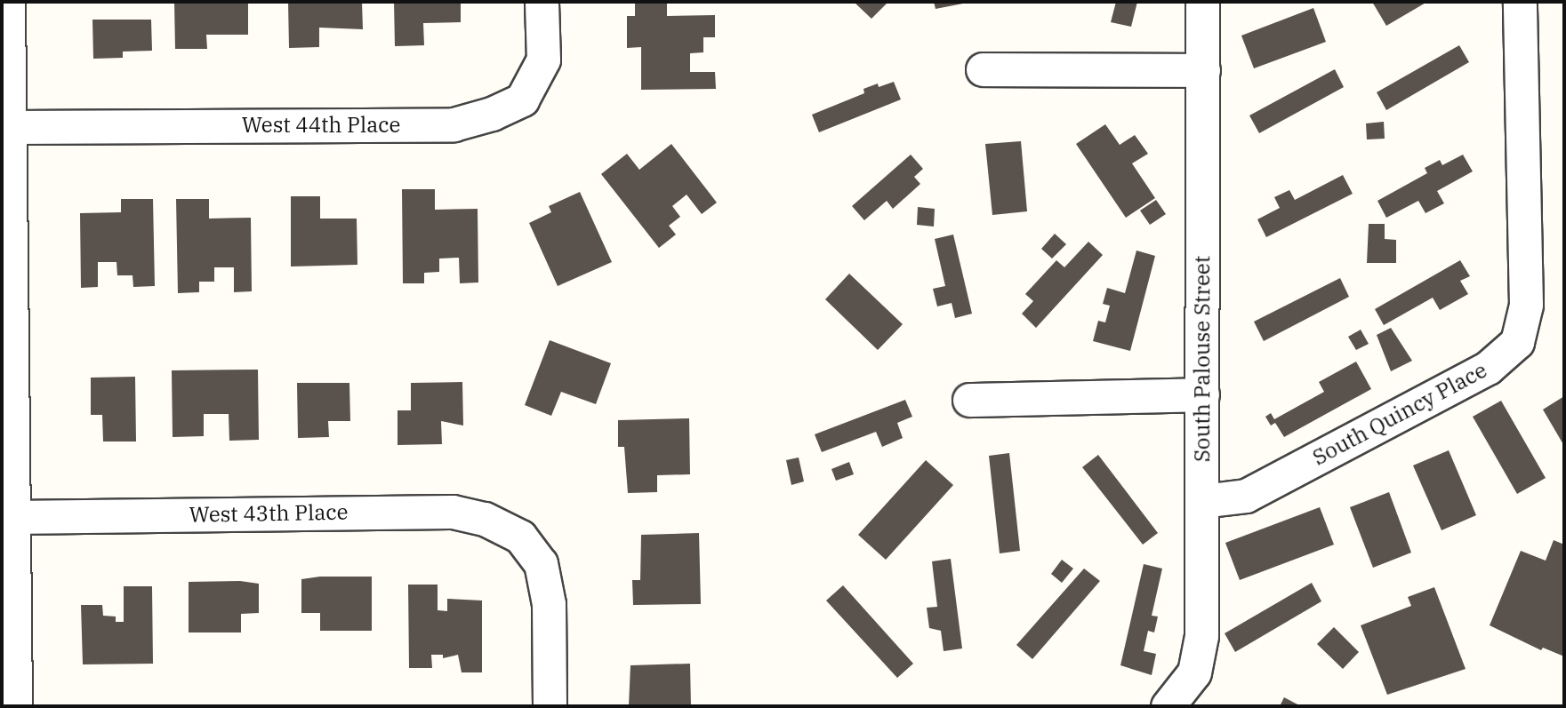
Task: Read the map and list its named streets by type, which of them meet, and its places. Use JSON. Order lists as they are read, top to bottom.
{
  "streets": {
    "street": [
      "West 44th Place",
      "South Palouse Street",
      "South Quincy Place",
      "West 43th Place"
    ]
  },
  "crossings": [
    ["South Palouse Street", "South Quincy Place"]
  ]
}
